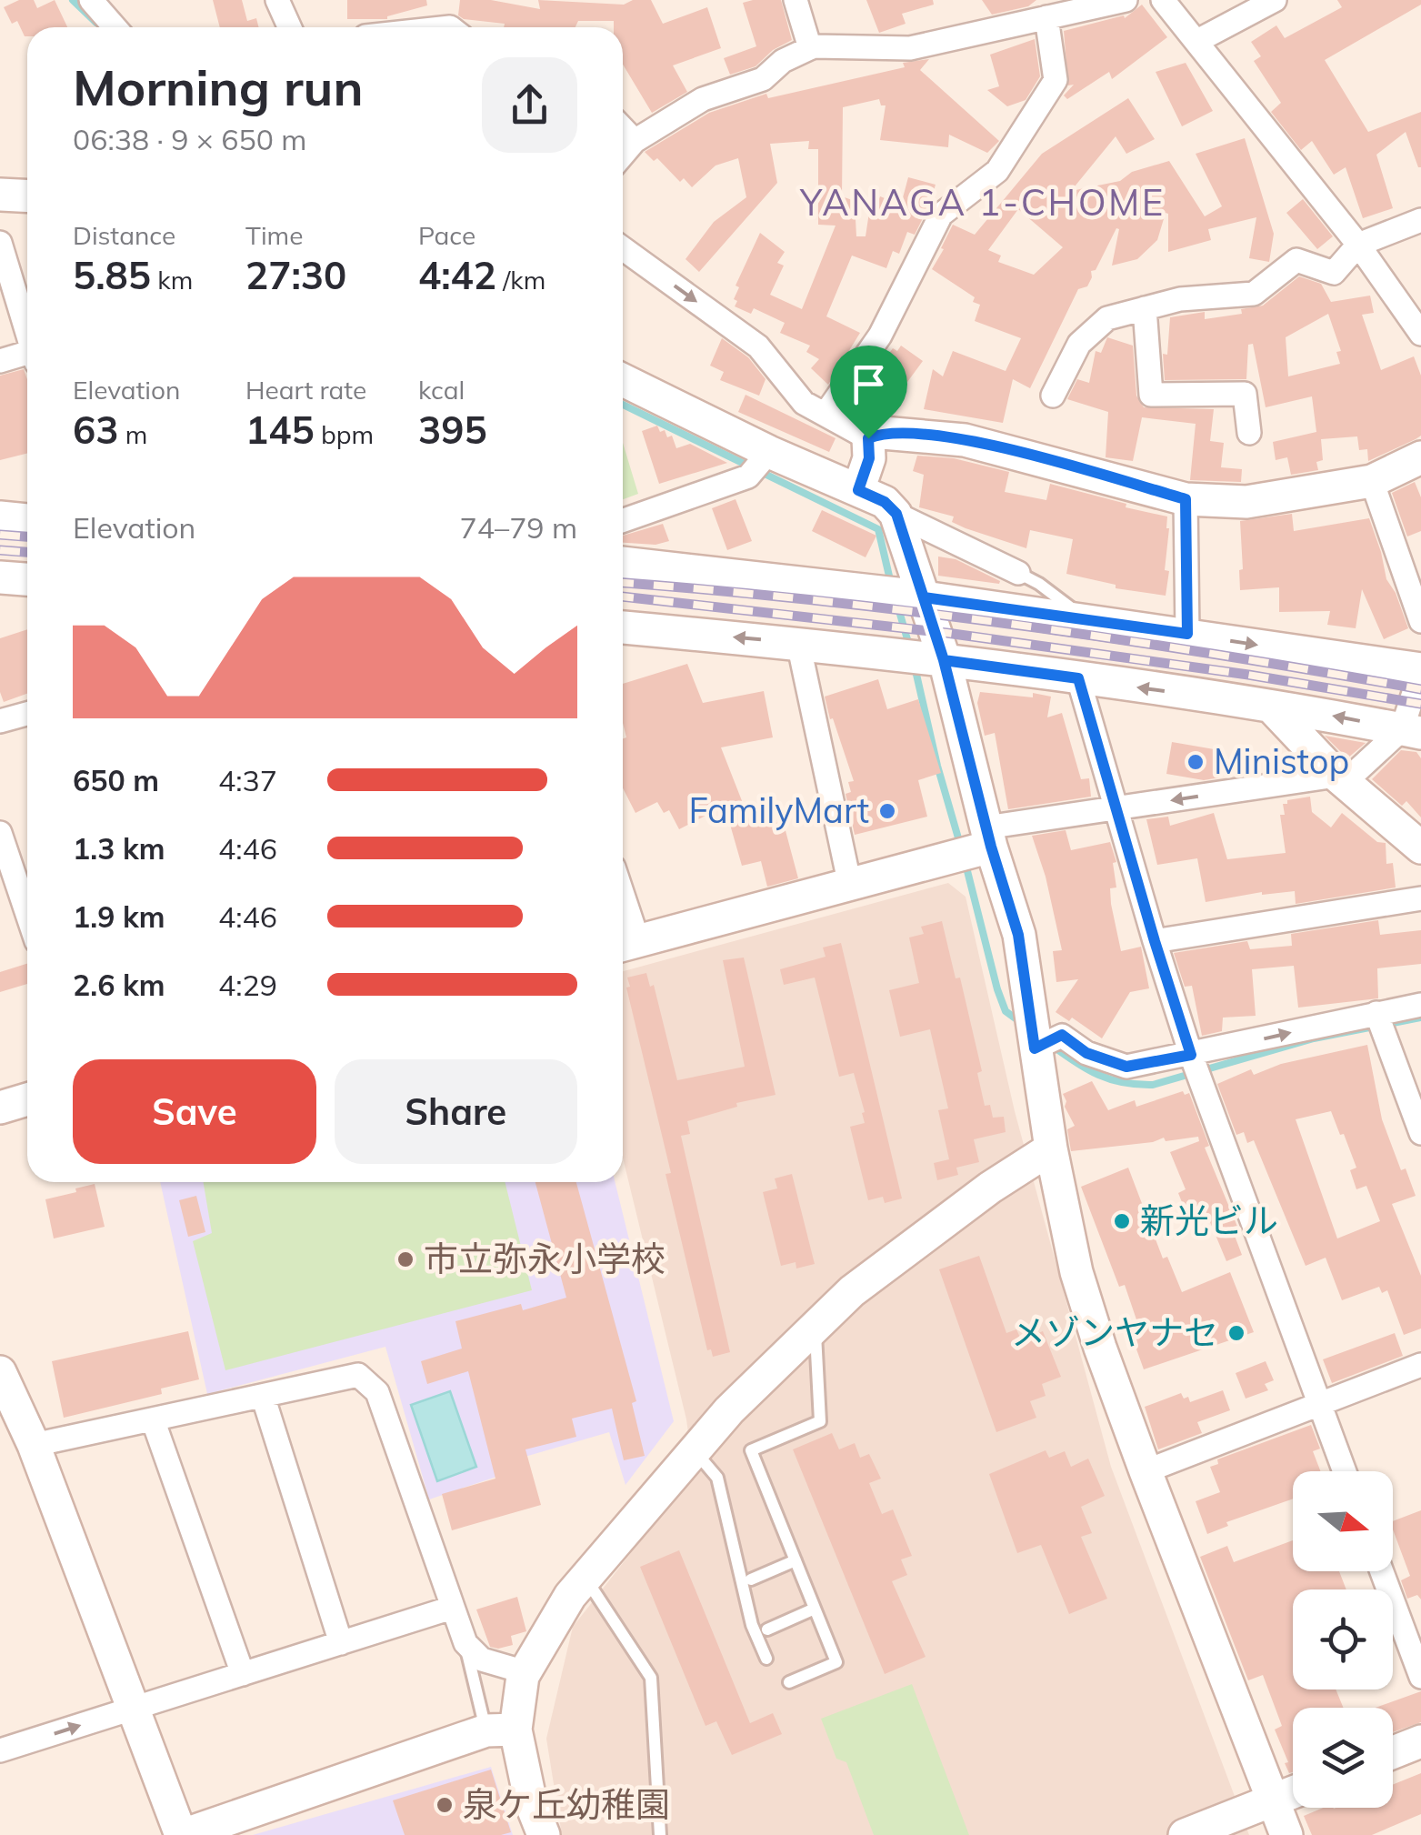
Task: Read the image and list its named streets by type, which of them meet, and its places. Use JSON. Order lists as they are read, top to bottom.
{
  "districts": ["YANAGA 1-CHOME"],
  "places": [
    "Ministop",
    "FamilyMart",
    "新光ビル",
    "市立弥永小学校",
    "メゾンヤナセ",
    "泉ケ丘幼稚園"
  ],
  "north": "right",
  "page": {
    "heading": ["Morning run", "06:38 · 9 × 650 m"],
    "stats": [
      ["Distance", "5.85 km"],
      ["Time", "27:30"],
      ["Pace", "4:42 /km"],
      ["Elevation", "63 m"],
      ["Heart rate", "145 bpm"],
      ["kcal", "395"]
    ],
    "chart": ["Elevation", "74–79 m"],
    "list": [
      {
        "name": "650 m",
        "note": "4:37"
      },
      {
        "name": "1.3 km",
        "note": "4:46"
      },
      {
        "name": "1.9 km",
        "note": "4:46"
      },
      {
        "name": "2.6 km",
        "note": "4:29"
      }
    ],
    "buttons": ["Save", "Share"]
  }
}
